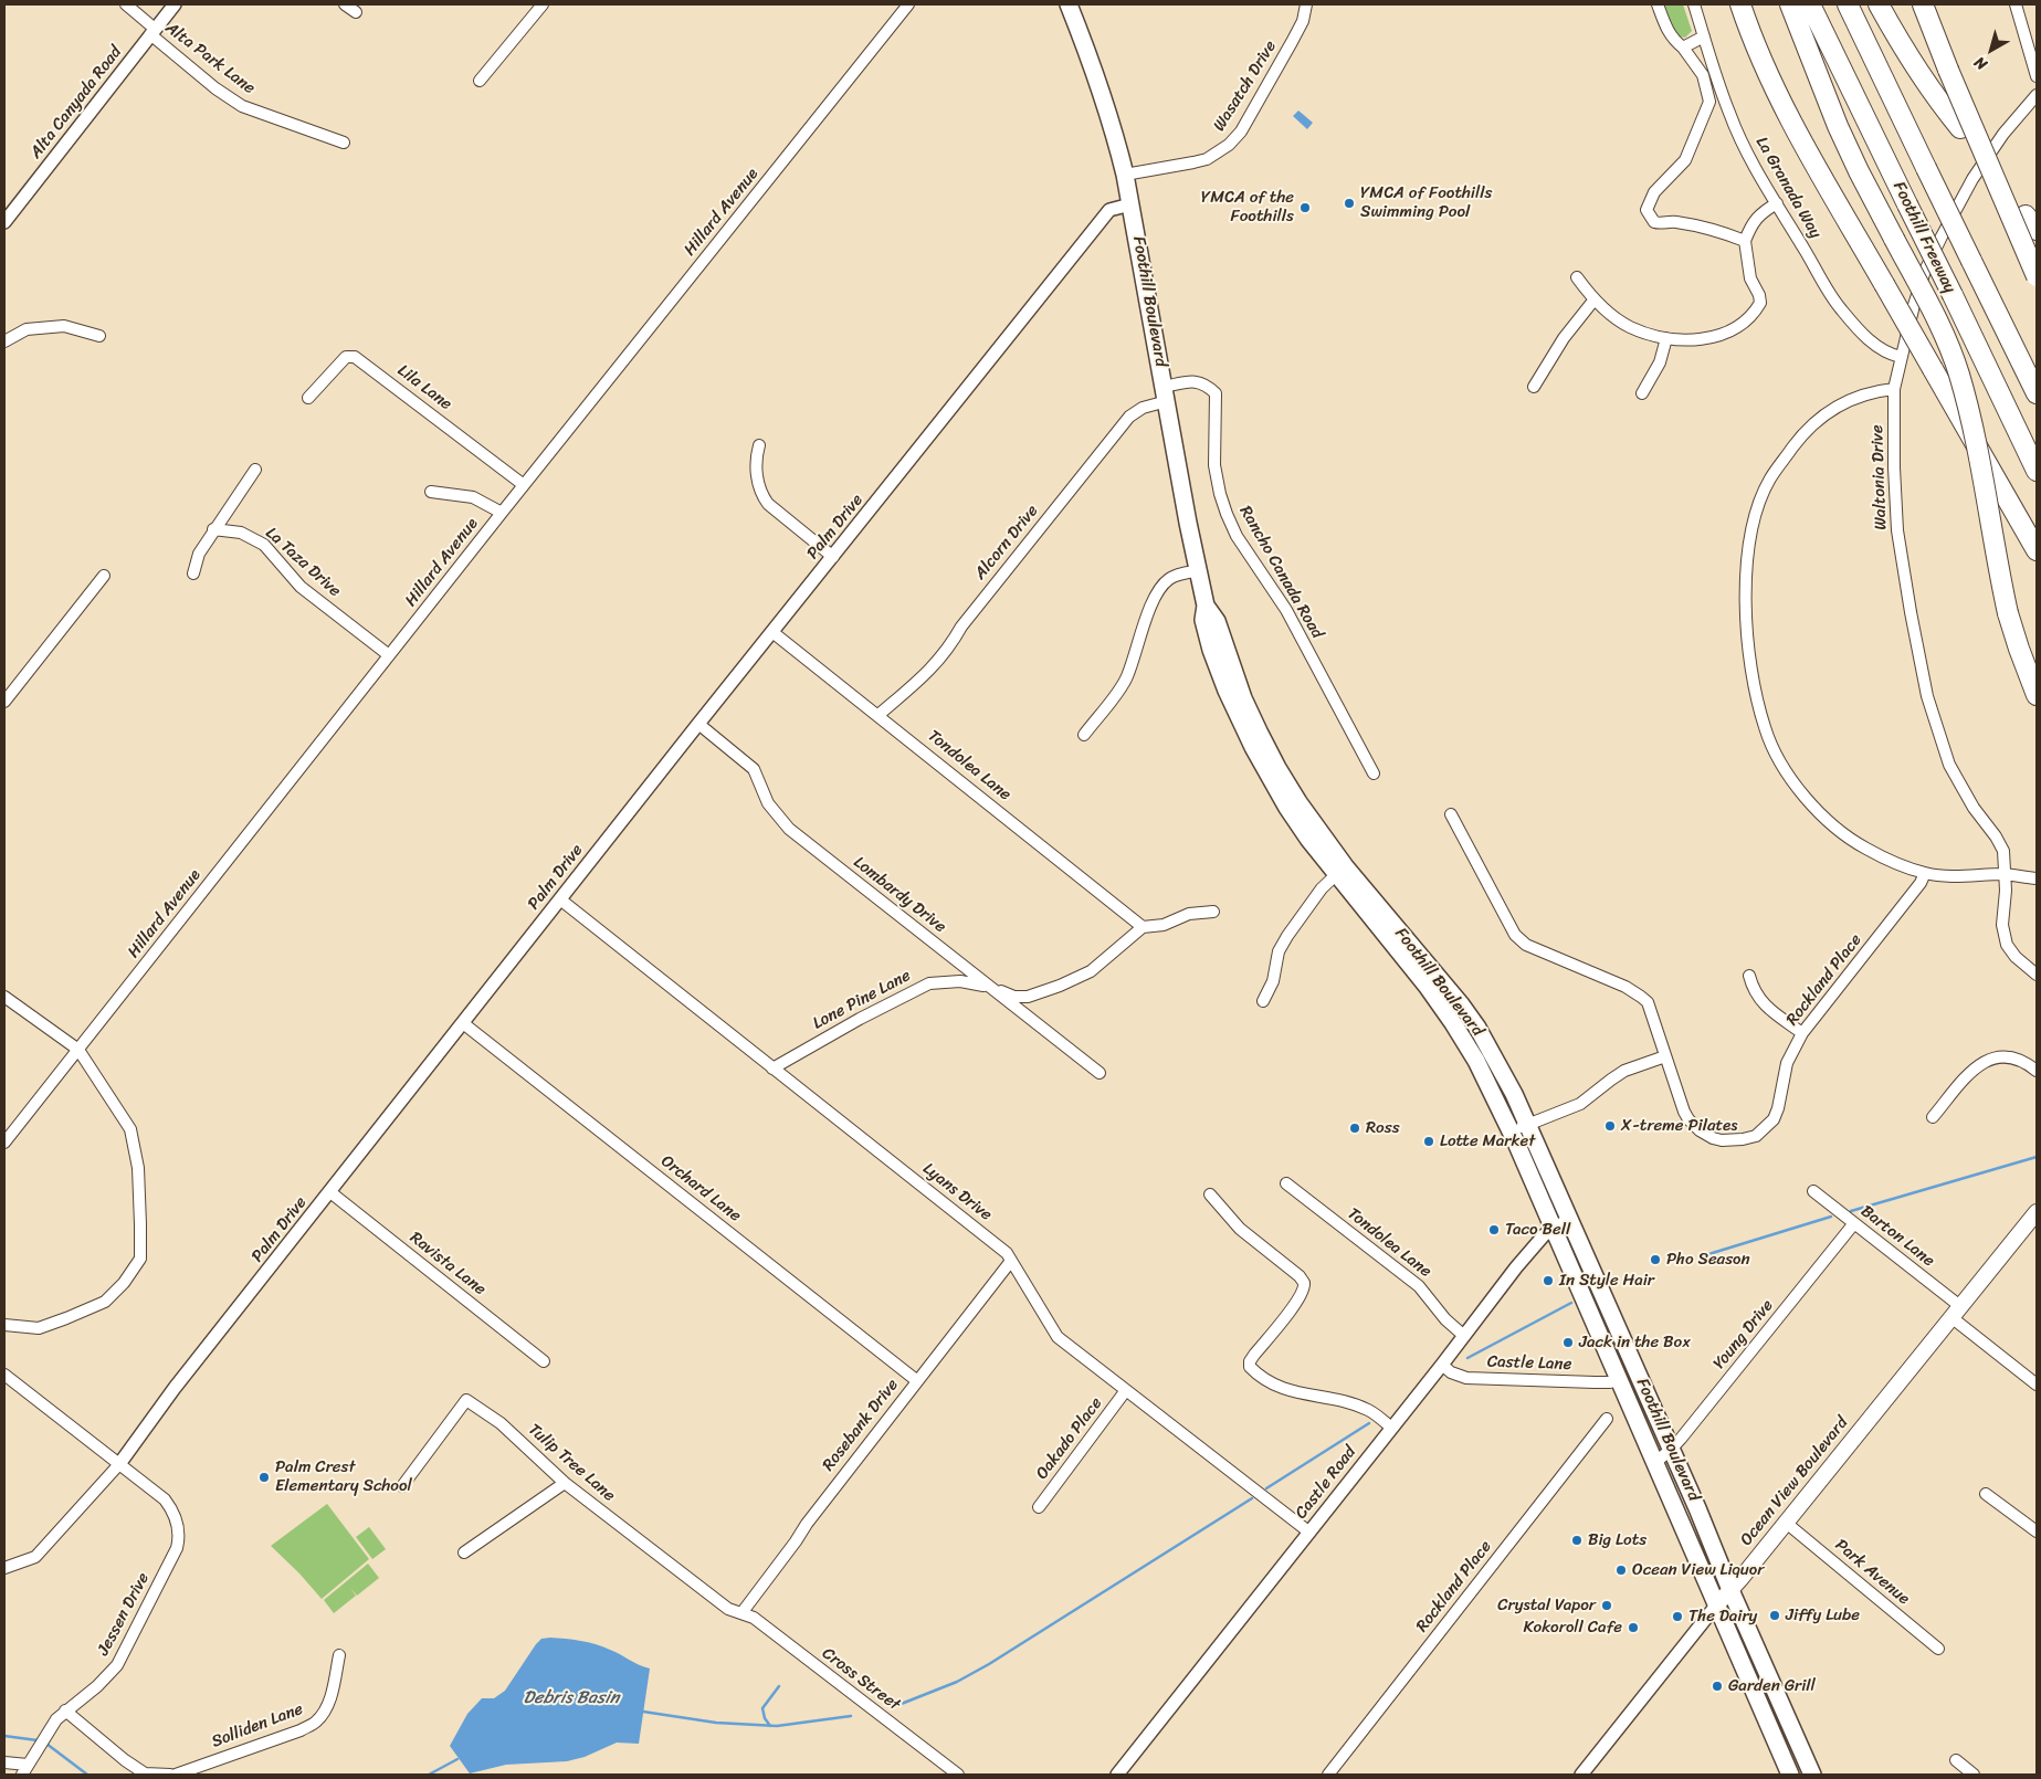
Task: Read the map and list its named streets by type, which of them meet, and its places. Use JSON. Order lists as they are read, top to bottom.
{
  "streets": {
    "highway": ["Foothill Freeway"],
    "main road": ["Foothill Boulevard", "Ocean View Boulevard"],
    "street": [
      "Alta Park Lane",
      "Wasatch Drive",
      "Alta Canyada Road",
      "La Granada Way",
      "Hillard Avenue",
      "Lila Lane",
      "Waltonia Drive",
      "Palm Drive",
      "Alcorn Drive",
      "La Taza Drive",
      "Rancho Canada Road",
      "Tondolea Lane",
      "Lombardy Drive",
      "Rockland Place",
      "Lone Pine Lane",
      "Orchard Lane",
      "Lyans Drive",
      "Barton Lane",
      "Ravista Lane",
      "Young Drive",
      "Castle Lane",
      "Rosebank Drive",
      "Oakado Place",
      "Tulip Tree Lane",
      "Castle Road",
      "Park Avenue",
      "Jessen Drive",
      "Cross Street",
      "Solliden Lane"
    ]
  },
  "crossings": [
    ["Alta Park Lane", "Alta Canyada Road"],
    ["Wasatch Drive", "Foothill Boulevard"],
    ["La Granada Way", "Waltonia Drive"],
    ["Hillard Avenue", "Lila Lane"],
    ["Hillard Avenue", "La Taza Drive"],
    ["Foothill Boulevard", "Palm Drive"],
    ["Foothill Boulevard", "Alcorn Drive"],
    ["Foothill Boulevard", "Rancho Canada Road"],
    ["Foothill Boulevard", "Young Drive"],
    ["Foothill Boulevard", "Castle Lane"],
    ["Foothill Boulevard", "Ocean View Boulevard"],
    ["Foothill Boulevard", "Castle Road"],
    ["Palm Drive", "Tondolea Lane"],
    ["Palm Drive", "Lombardy Drive"],
    ["Palm Drive", "Orchard Lane"],
    ["Palm Drive", "Lyans Drive"],
    ["Palm Drive", "Ravista Lane"],
    ["Palm Drive", "Jessen Drive"],
    ["Alcorn Drive", "Rancho Canada Road"],
    ["Alcorn Drive", "Tondolea Lane"],
    ["Tondolea Lane", "Lone Pine Lane"],
    ["Tondolea Lane", "Castle Road"],
    ["Lombardy Drive", "Lone Pine Lane"],
    ["Lone Pine Lane", "Lyans Drive"],
    ["Orchard Lane", "Rosebank Drive"],
    ["Lyans Drive", "Rosebank Drive"],
    ["Lyans Drive", "Oakado Place"],
    ["Lyans Drive", "Castle Road"],
    ["Barton Lane", "Young Drive"],
    ["Barton Lane", "Ocean View Boulevard"],
    ["Castle Lane", "Castle Road"],
    ["Rosebank Drive", "Tulip Tree Lane"],
    ["Rosebank Drive", "Cross Street"],
    ["Tulip Tree Lane", "Cross Street"],
    ["Ocean View Boulevard", "Park Avenue"]
  ],
  "water": ["Debris Basin"],
  "places": [
    "YMCA of Foothills Swimming Pool",
    "YMCA of the Foothills",
    "X-treme Pilates",
    "Ross",
    "Lotte Market",
    "Taco Bell",
    "Pho Season",
    "In Style Hair",
    "Jack in the Box",
    "Palm Crest Elementary School",
    "Big Lots",
    "Ocean View Liquor",
    "Crystal Vapor",
    "Jiffy Lube",
    "The Dairy",
    "Kokoroll Cafe",
    "Garden Grill"
  ],
  "north": "bottom left"
}
